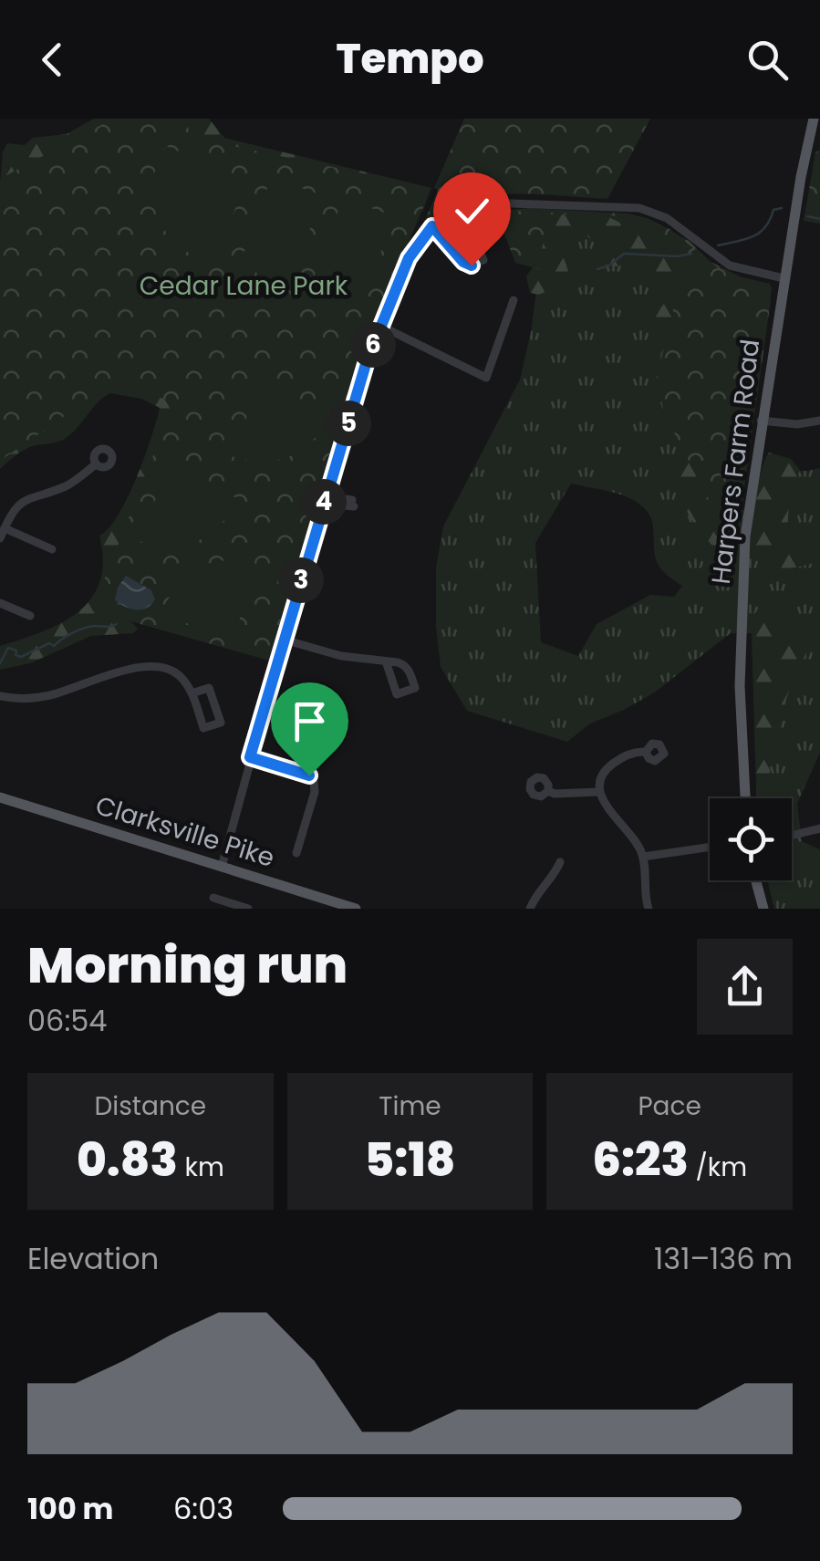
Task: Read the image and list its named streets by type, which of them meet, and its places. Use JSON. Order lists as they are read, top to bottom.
{
  "streets": {
    "main road": ["Harpers Farm Road", "Clarksville Pike"]
  },
  "parks": ["Cedar Lane Park"],
  "page": {
    "header": "Tempo",
    "pins": [
      "6",
      "5",
      "4",
      "3"
    ],
    "heading": ["Morning run", "06:54"],
    "stats": [
      ["Distance", "0.83 km"],
      ["Time", "5:18"],
      ["Pace", "6:23 /km"]
    ],
    "chart": ["Elevation", "131–136 m"],
    "list": [
      {
        "name": "100 m",
        "note": "6:03"
      }
    ]
  }
}
